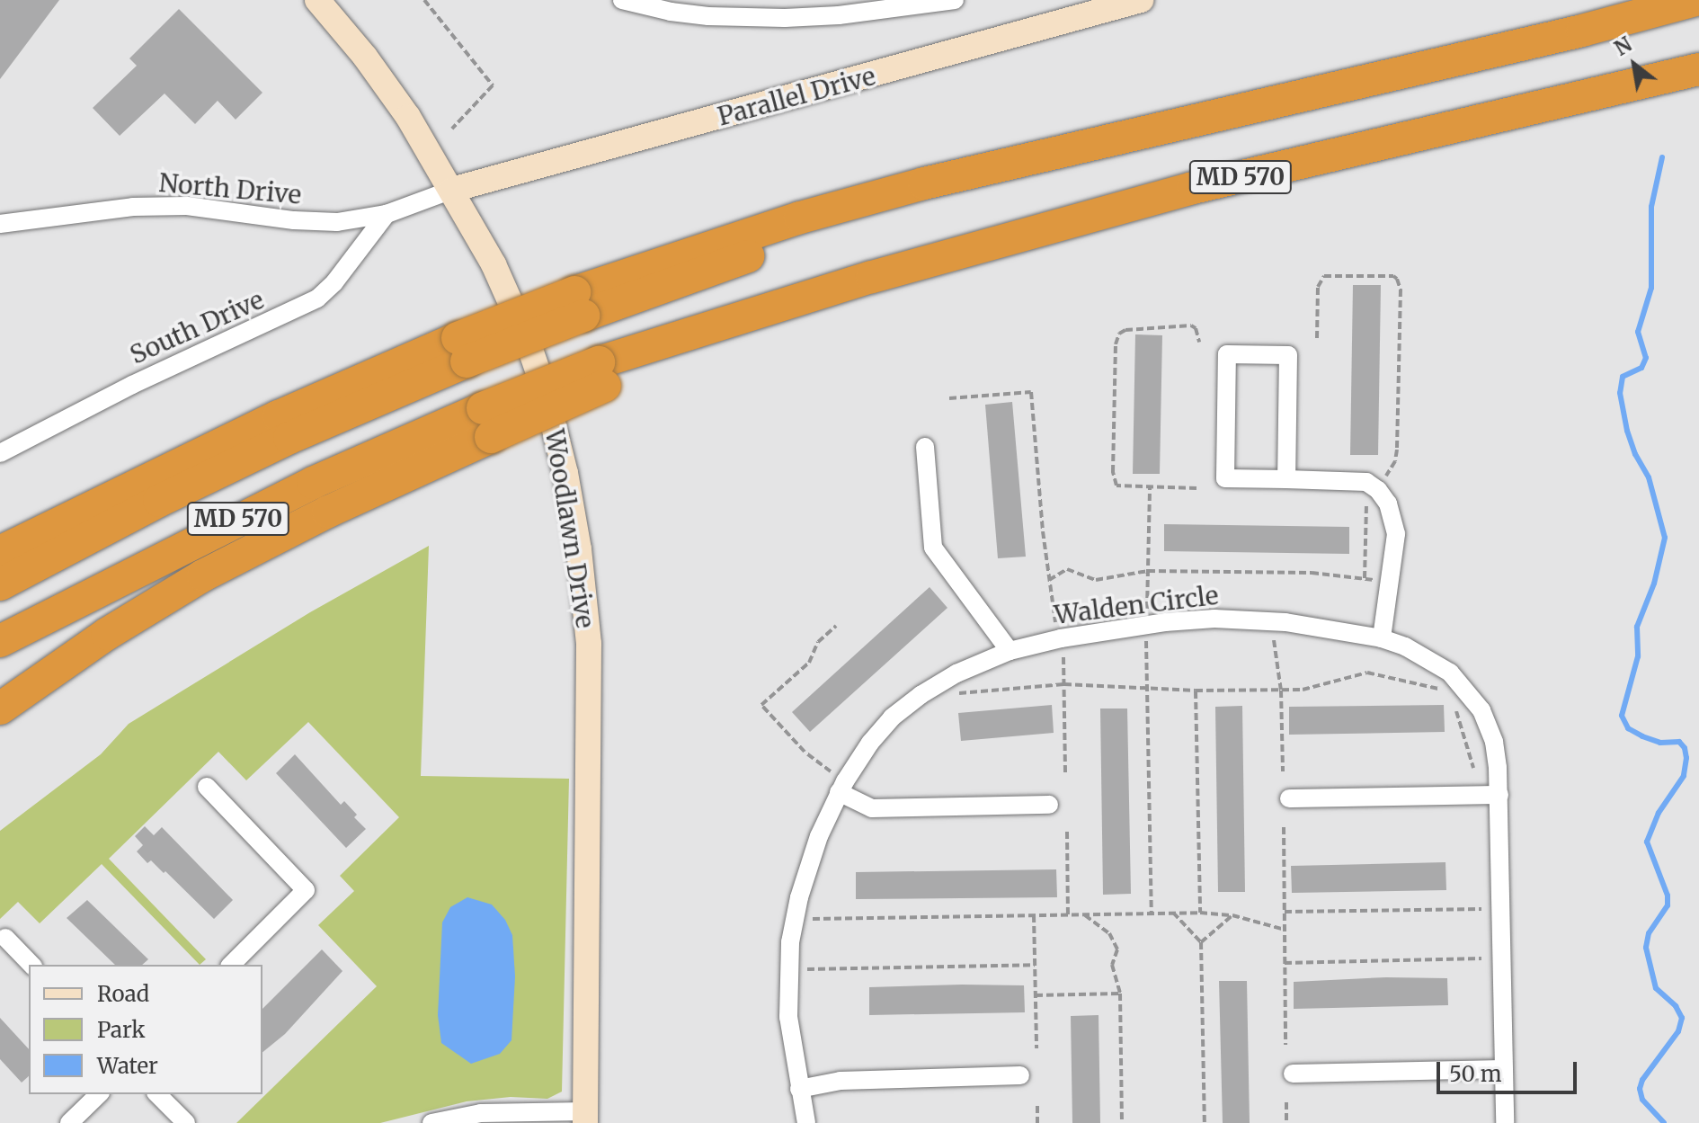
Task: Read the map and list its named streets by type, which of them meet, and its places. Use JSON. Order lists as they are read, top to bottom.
{
  "streets": {
    "highway": ["MD 570"],
    "main road": ["Parallel Drive", "Woodlawn Drive"],
    "street": ["North Drive", "South Drive", "Walden Circle"]
  },
  "crossings": [
    ["Parallel Drive", "North Drive"],
    ["Parallel Drive", "Woodlawn Drive"],
    ["North Drive", "South Drive"],
    ["North Drive", "Woodlawn Drive"]
  ],
  "legend": ["Road", "Park", "Water"],
  "scale_bar": "50 m",
  "north": "top left"
}
